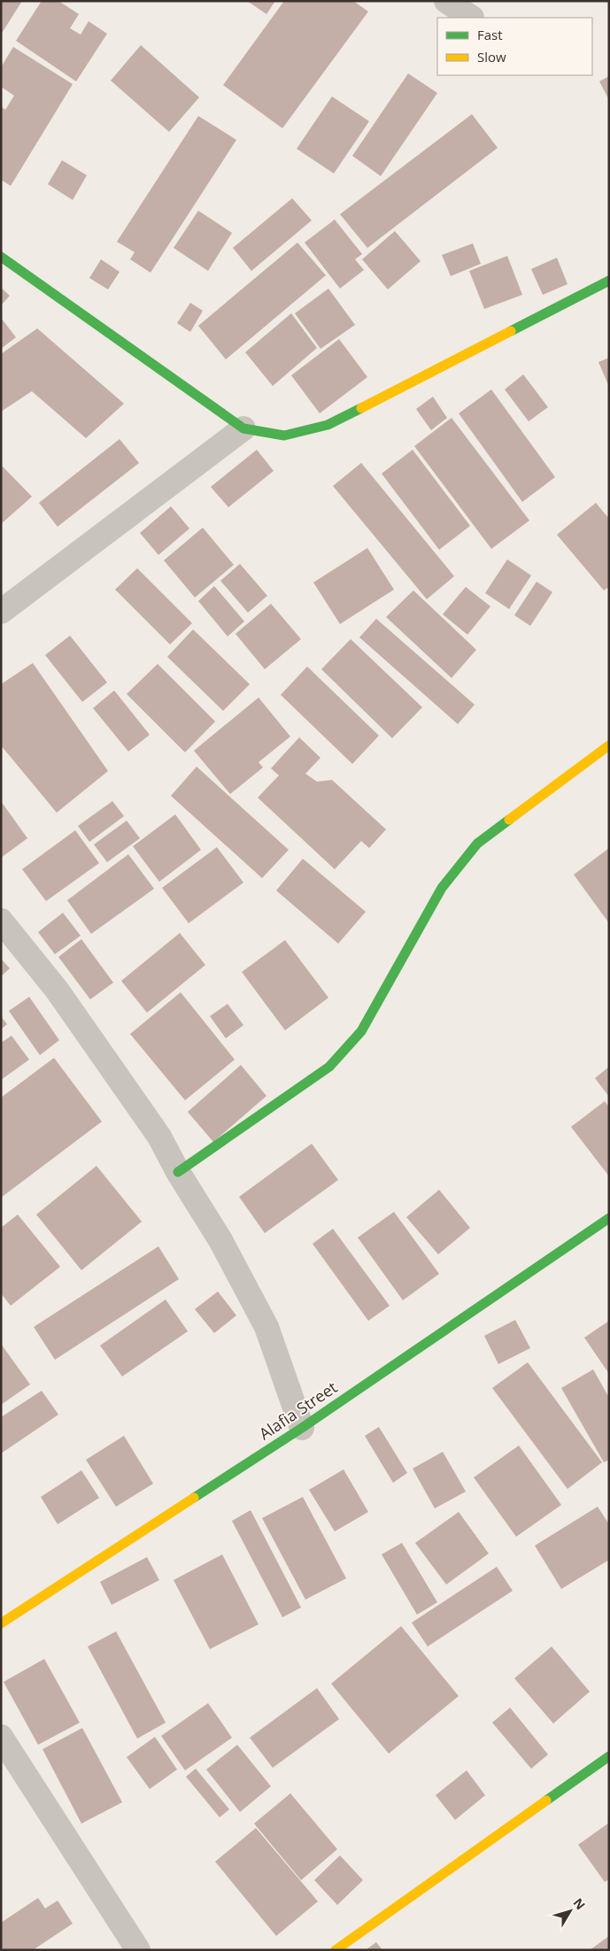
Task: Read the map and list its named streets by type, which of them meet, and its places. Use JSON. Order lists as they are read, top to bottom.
{
  "streets": {
    "street": ["Alafia Street"]
  },
  "legend": ["Fast", "Slow"],
  "north": "top right"
}
